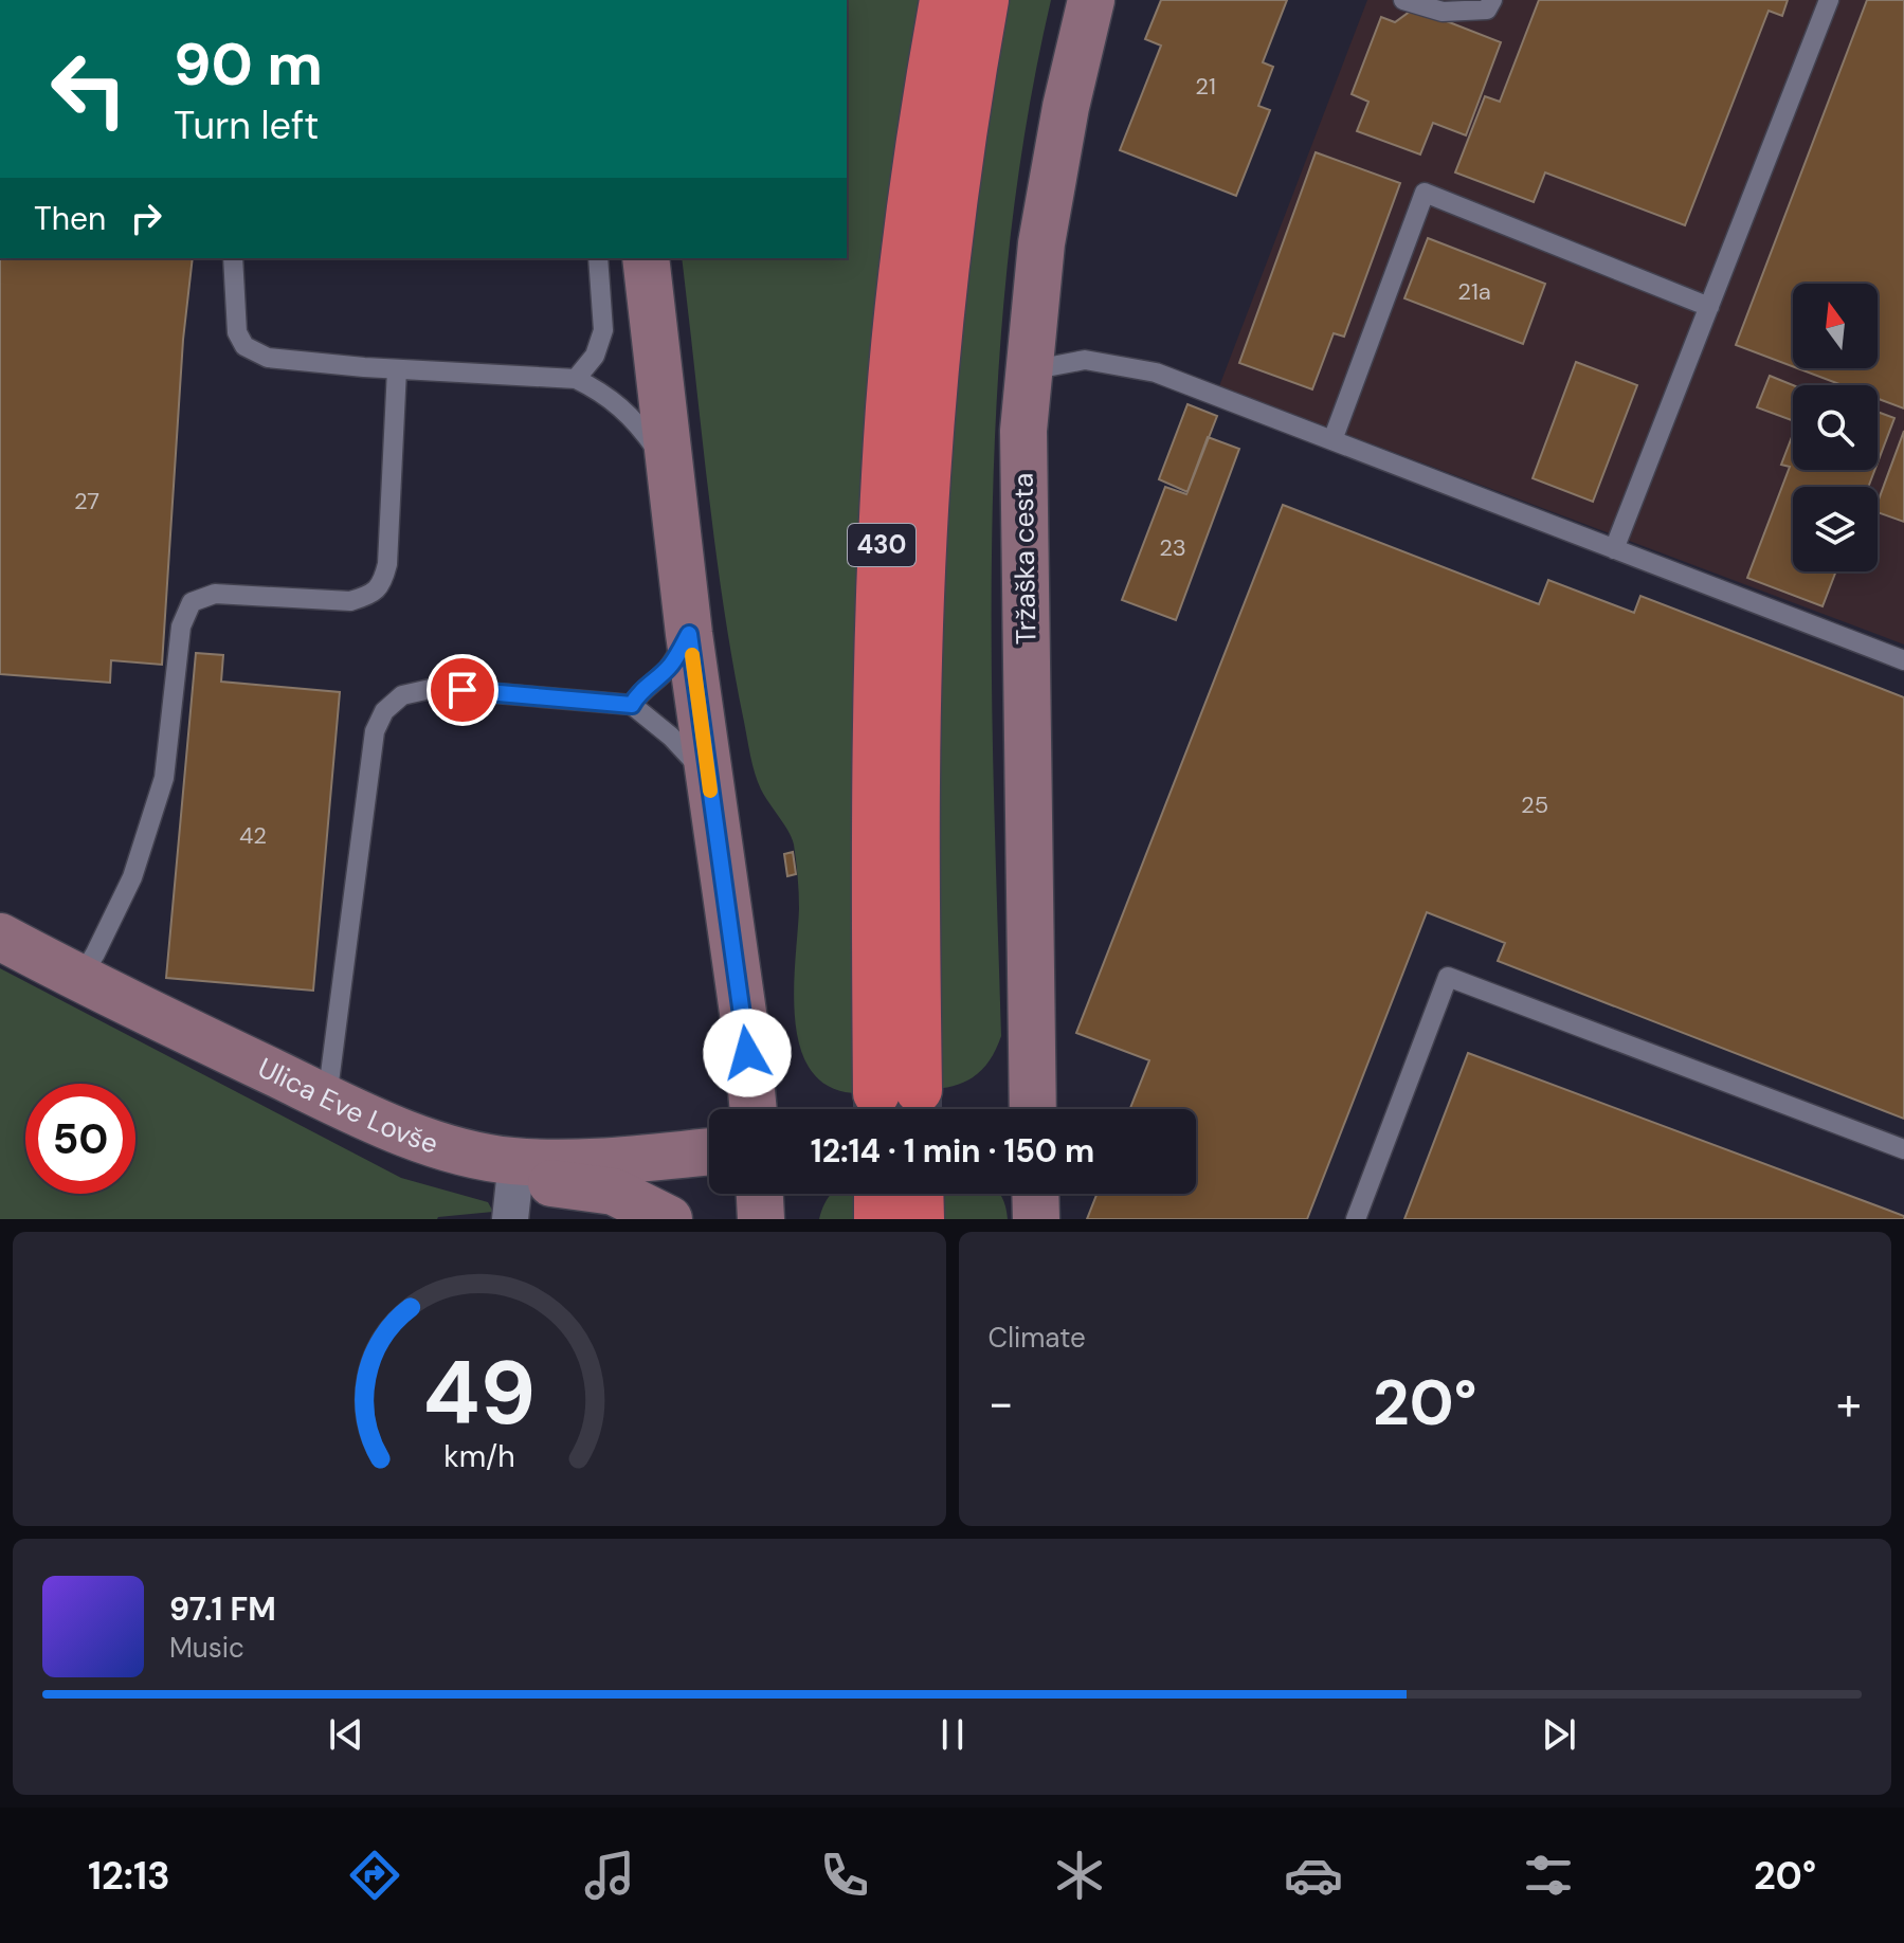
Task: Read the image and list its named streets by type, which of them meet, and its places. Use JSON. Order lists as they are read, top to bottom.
{
  "streets": {
    "highway": ["430"],
    "street": ["Tržaška cesta", "Ulica Eve Lovše"]
  },
  "house_numbers": [
    "21",
    "21a",
    "27",
    "23",
    "25",
    "42"
  ],
  "north": "top",
  "page": {
    "turn": ["90 m", "Turn left"],
    "then": "Then",
    "limit": "50",
    "trip": "12:14 · 1 min · 150 m",
    "tile": "Climate",
    "heat": ["−", "20°", "+"],
    "song": ["97.1 FM", "Music"],
    "tabs": ["12:13", "20°"],
    "gauge": ["49", "km/h"]
  }
}
